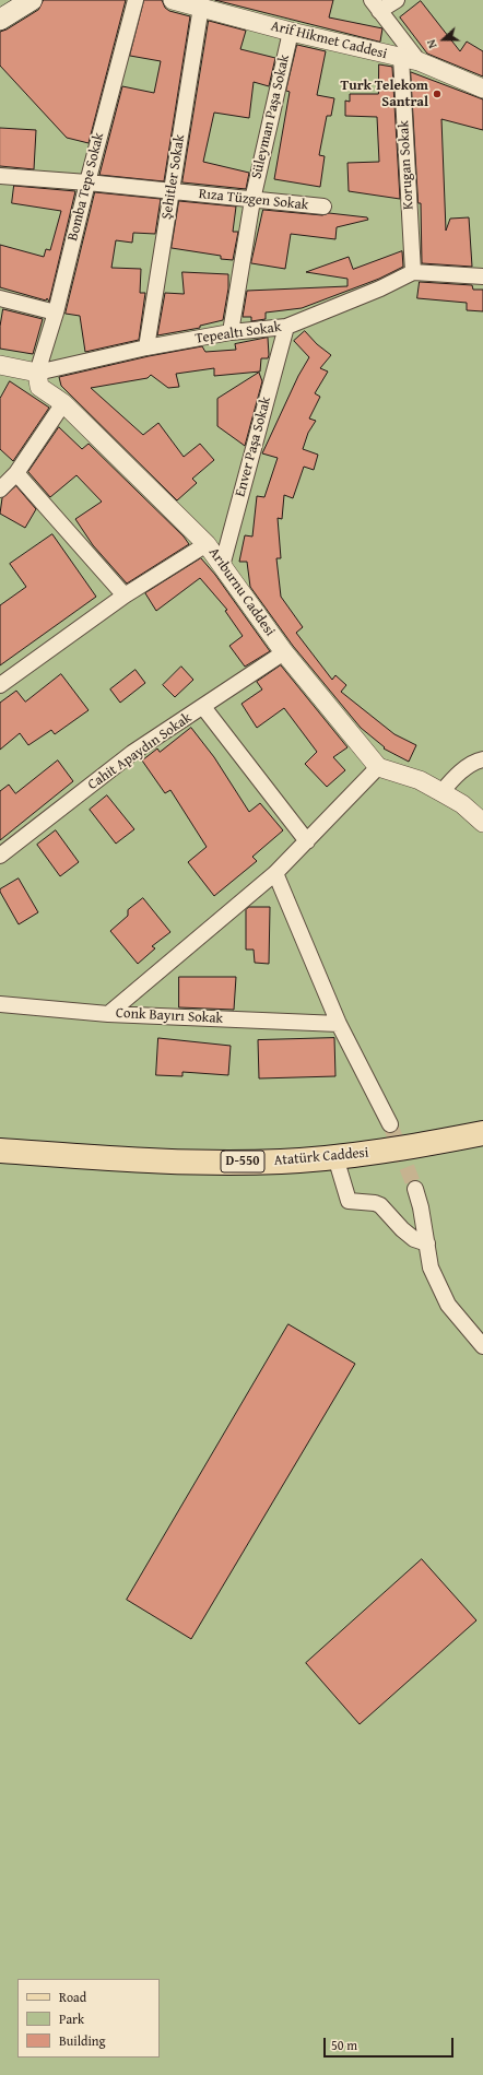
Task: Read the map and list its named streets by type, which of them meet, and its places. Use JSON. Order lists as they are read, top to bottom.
{
  "streets": {
    "main road": ["Atatürk Caddesi", "D-550"],
    "street": [
      "Arif Hikmet Caddesi",
      "Süleyman Paşa Sokak",
      "Korugan Sokak",
      "Şehitler Sokak",
      "Bomba Tepe Sokak",
      "Rıza Tüzgen Sokak",
      "Tepealtı Sokak",
      "Enver Paşa Sokak",
      "Arıburnu Caddesi",
      "Cahit Apaydın Sokak",
      "Conk Bayırı Sokak"
    ]
  },
  "crossings": [
    ["Arif Hikmet Caddesi", "Süleyman Paşa Sokak"],
    ["Arif Hikmet Caddesi", "Korugan Sokak"],
    ["Arif Hikmet Caddesi", "Şehitler Sokak"],
    ["Süleyman Paşa Sokak", "Rıza Tüzgen Sokak"],
    ["Süleyman Paşa Sokak", "Tepealtı Sokak"],
    ["Korugan Sokak", "Tepealtı Sokak"],
    ["Şehitler Sokak", "Rıza Tüzgen Sokak"],
    ["Şehitler Sokak", "Tepealtı Sokak"],
    ["Bomba Tepe Sokak", "Rıza Tüzgen Sokak"],
    ["Bomba Tepe Sokak", "Tepealtı Sokak"],
    ["Bomba Tepe Sokak", "Arıburnu Caddesi"],
    ["Tepealtı Sokak", "Enver Paşa Sokak"],
    ["Tepealtı Sokak", "Arıburnu Caddesi"],
    ["Enver Paşa Sokak", "Arıburnu Caddesi"],
    ["Arıburnu Caddesi", "Cahit Apaydın Sokak"],
    ["Arıburnu Caddesi", "Conk Bayırı Sokak"]
  ],
  "places": ["Turk Telekom Santral"],
  "legend": ["Road", "Park", "Building"],
  "scale_bar": "50 m",
  "north": "left"
}
